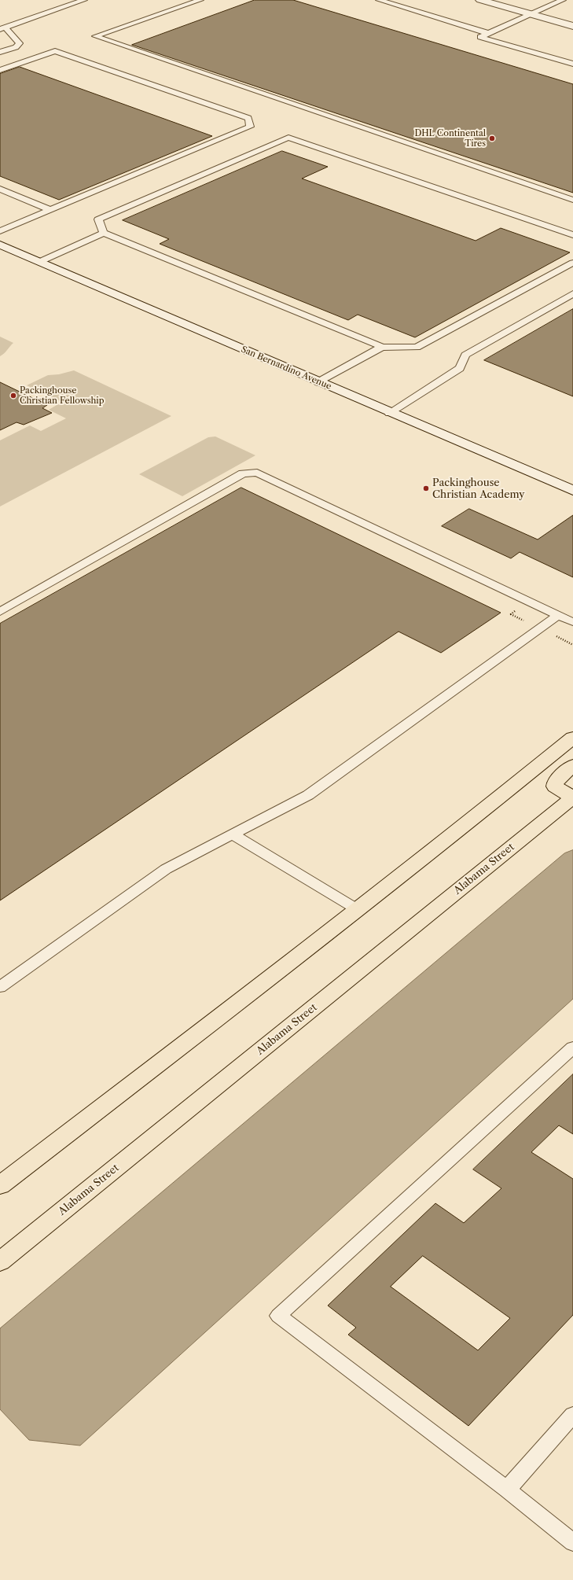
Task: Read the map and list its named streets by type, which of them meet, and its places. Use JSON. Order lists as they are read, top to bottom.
{
  "streets": {
    "main road": ["San Bernardino Avenue", "Alabama Street"]
  },
  "places": ["DHL Continental Tires", "Packinghouse Christian Fellowship", "Packinghouse Christian Academy"]
}
